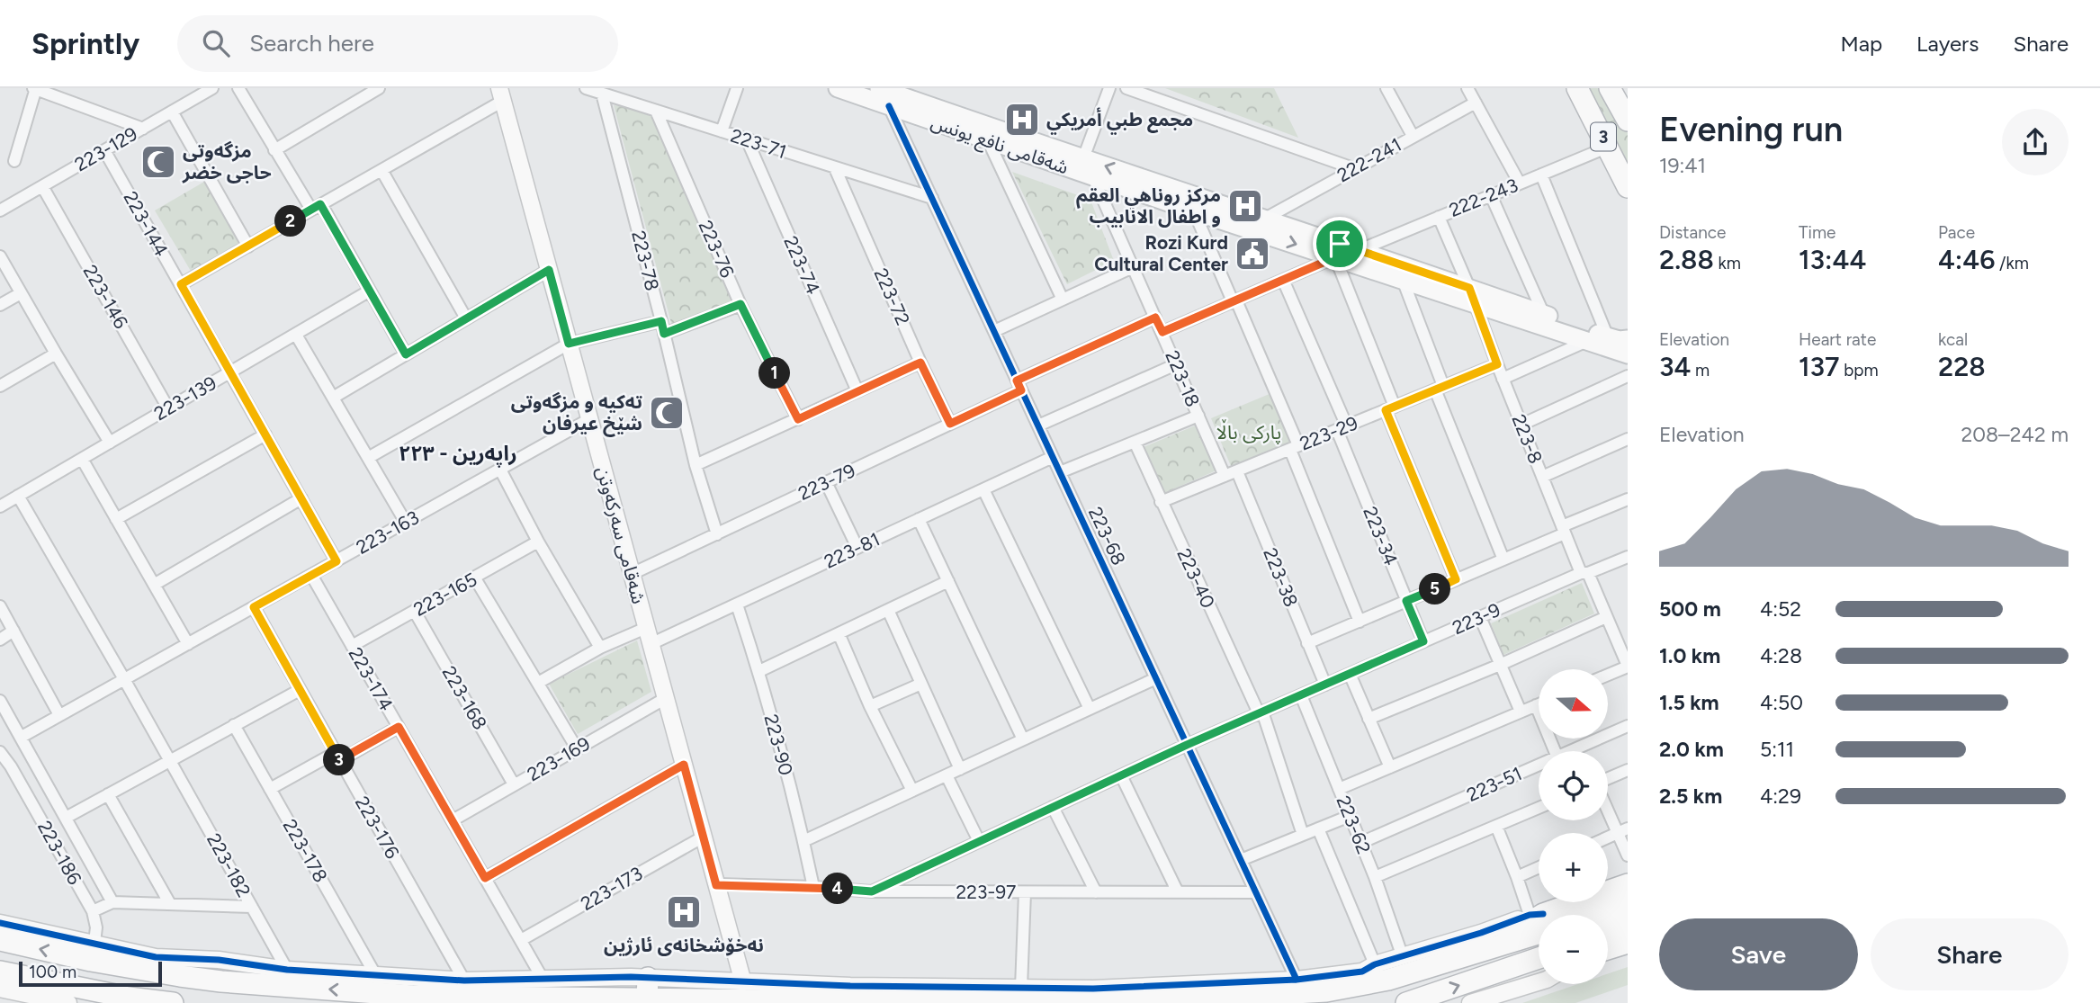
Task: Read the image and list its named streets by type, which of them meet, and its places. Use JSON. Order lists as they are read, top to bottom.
{
  "streets": {
    "highway": ["3"],
    "main road": ["شەقامی نافع یونس"],
    "street": [
      "223-71",
      "223-129",
      "222-241",
      "222-243",
      "223-144",
      "223-76",
      "223-78",
      "223-74",
      "223-146",
      "223-72",
      "223-18",
      "223-139",
      "223-29",
      "223-8",
      "223-79",
      "223-163",
      "شەقامی سەرکەوتن",
      "223-68",
      "223-34",
      "223-81",
      "223-38",
      "223-40",
      "223-165",
      "223-9",
      "223-174",
      "223-168",
      "223-90",
      "223-169",
      "223-51",
      "223-62",
      "223-176",
      "223-178",
      "223-186",
      "223-182",
      "223-173",
      "223-97"
    ]
  },
  "crossings": [
    ["3", "222-243"],
    ["223-71", "223-76"],
    ["223-71", "223-78"],
    ["223-71", "223-74"],
    ["223-71", "223-72"],
    ["223-71", "223-68"],
    ["شەقامی نافع یونس", "222-241"],
    ["شەقامی نافع یونس", "222-243"],
    ["شەقامی نافع یونس", "223-18"],
    ["شەقامی نافع یونس", "223-8"],
    ["شەقامی نافع یونس", "223-68"],
    ["223-129", "223-144"],
    ["223-129", "223-146"],
    ["222-243", "223-8"],
    ["223-144", "223-139"],
    ["223-144", "223-163"],
    ["223-78", "223-79"],
    ["223-146", "223-139"],
    ["223-72", "223-79"],
    ["223-18", "223-29"],
    ["223-18", "223-79"],
    ["223-139", "223-182"],
    ["223-29", "223-8"],
    ["223-29", "223-34"],
    ["223-29", "223-38"],
    ["223-29", "223-40"],
    ["223-8", "223-9"],
    ["223-79", "شەقامی سەرکەوتن"],
    ["223-79", "223-68"],
    ["223-163", "شەقامی سەرکەوتن"],
    ["223-163", "223-174"],
    ["223-163", "223-176"],
    ["223-163", "223-182"],
    ["شەقامی سەرکەوتن", "223-81"],
    ["شەقامی سەرکەوتن", "223-169"],
    ["شەقامی سەرکەوتن", "223-173"],
    ["شەقامی سەرکەوتن", "223-97"],
    ["223-68", "223-81"],
    ["223-68", "223-9"],
    ["223-68", "223-97"],
    ["223-34", "223-9"],
    ["223-81", "223-90"],
    ["223-38", "223-9"],
    ["223-40", "223-9"],
    ["223-165", "223-174"],
    ["223-165", "223-168"],
    ["223-9", "223-62"],
    ["223-9", "223-97"],
    ["223-174", "223-169"],
    ["223-174", "223-173"],
    ["223-168", "223-169"],
    ["223-90", "223-97"],
    ["223-51", "223-62"]
  ],
  "districts": ["راپەرین - ٢٢٣"],
  "parks": ["پارکی باڵا"],
  "places": {
    "hospital": ["مجمع طبي أمریکي", "مركز روناهي العقم و اطفال الانابيب", "نەخۆشخانەی ئارژین"],
    "mosque": ["مزگه‌وتی حاجی خضر", "تەکیە و مزگەوتی شێخ عیرفان"],
    "public building": ["Rozi Kurd Cultural Center"]
  },
  "scale_bar": "100 m",
  "north": "right",
  "page": {
    "header": "Sprintly",
    "search": "Search here",
    "nav": ["Map", "Layers", "Share"],
    "heading": ["Evening run", "19:41"],
    "stats": [
      ["Distance", "2.88 km"],
      ["Time", "13:44"],
      ["Pace", "4:46 /km"],
      ["Elevation", "34 m"],
      ["Heart rate", "137 bpm"],
      ["kcal", "228"]
    ],
    "pins": [
      "2",
      "1",
      "5",
      "3",
      "4"
    ],
    "chart": ["Elevation", "208–242 m"],
    "list": [
      {
        "name": "500 m",
        "note": "4:52"
      },
      {
        "name": "1.0 km",
        "note": "4:28"
      },
      {
        "name": "1.5 km",
        "note": "4:50"
      },
      {
        "name": "2.0 km",
        "note": "5:11"
      },
      {
        "name": "2.5 km",
        "note": "4:29"
      }
    ],
    "map_buttons": ["+", "−"],
    "buttons": ["Save", "Share"],
    "scale": "100 m"
  }
}
